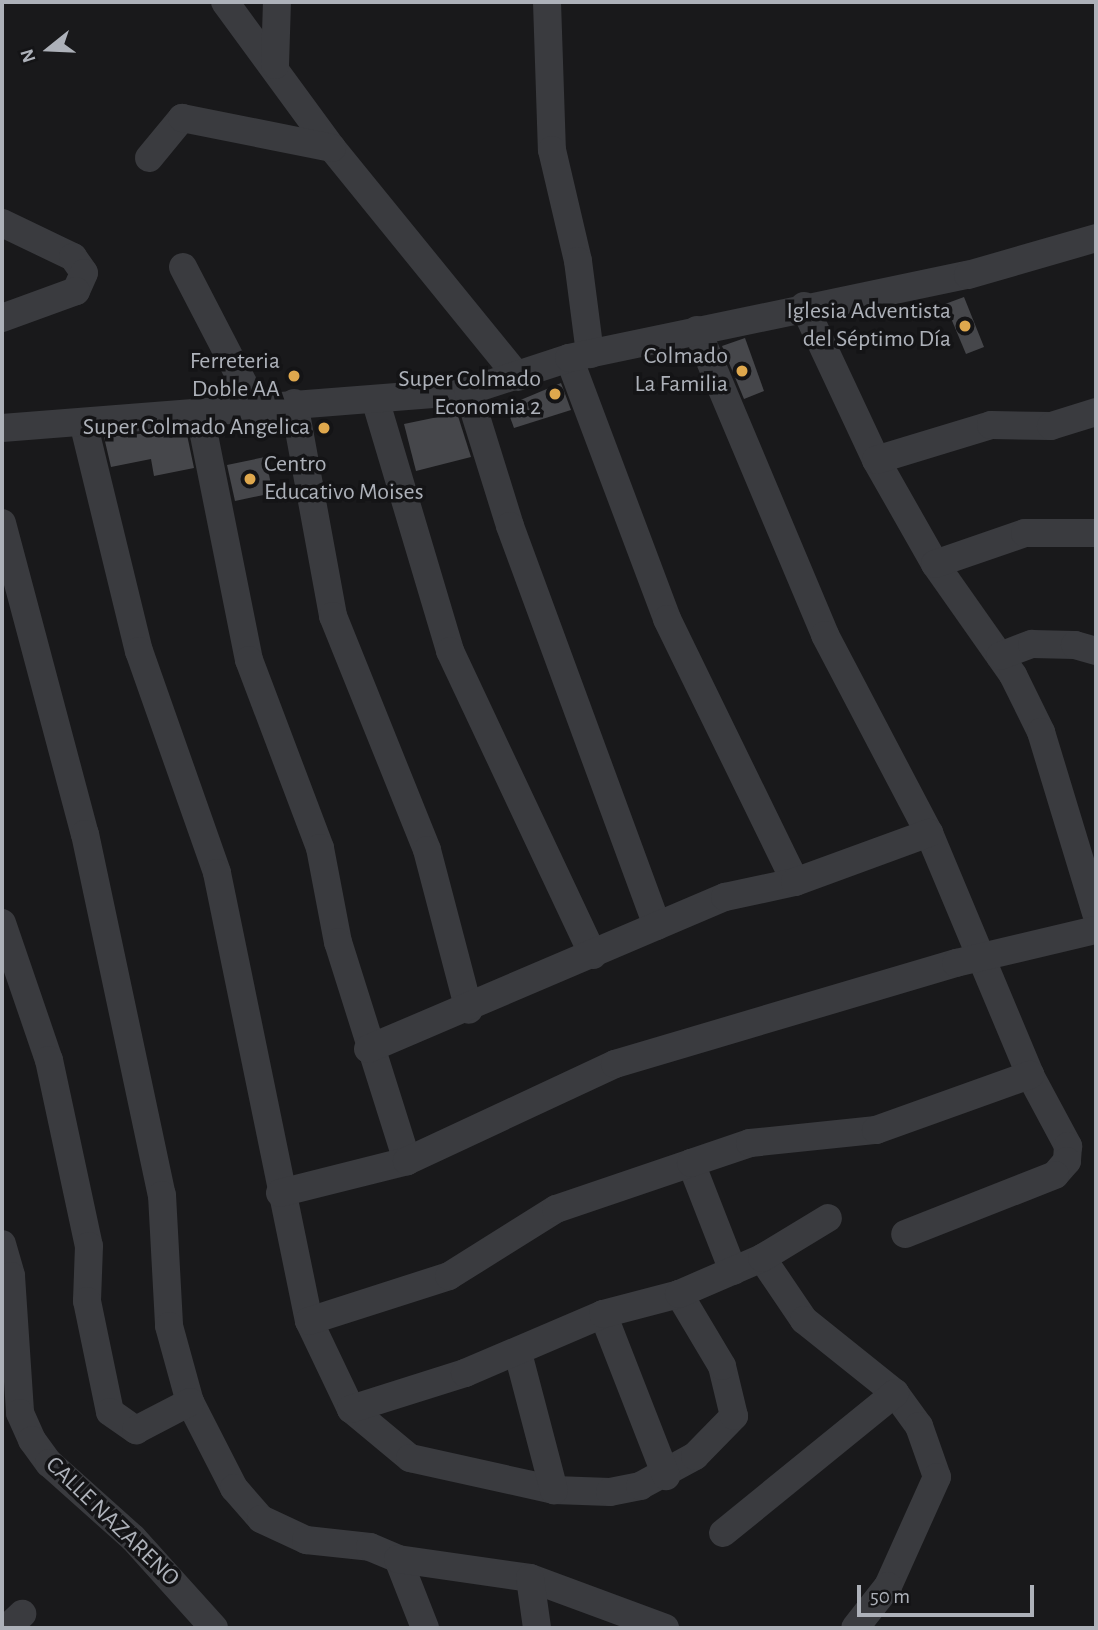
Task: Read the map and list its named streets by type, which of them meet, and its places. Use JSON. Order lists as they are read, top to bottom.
{
  "streets": {
    "street": ["CALLE NAZARENO"]
  },
  "places": [
    "Iglesia Adventista del Séptimo Día",
    "Colmado La Familia",
    "Ferreteria Doble AA",
    "Super Colmado Economia 2",
    "Super Colmado Angelica",
    "Centro Educativo Moises"
  ],
  "scale_bar": "50 m",
  "north": "left"
}
